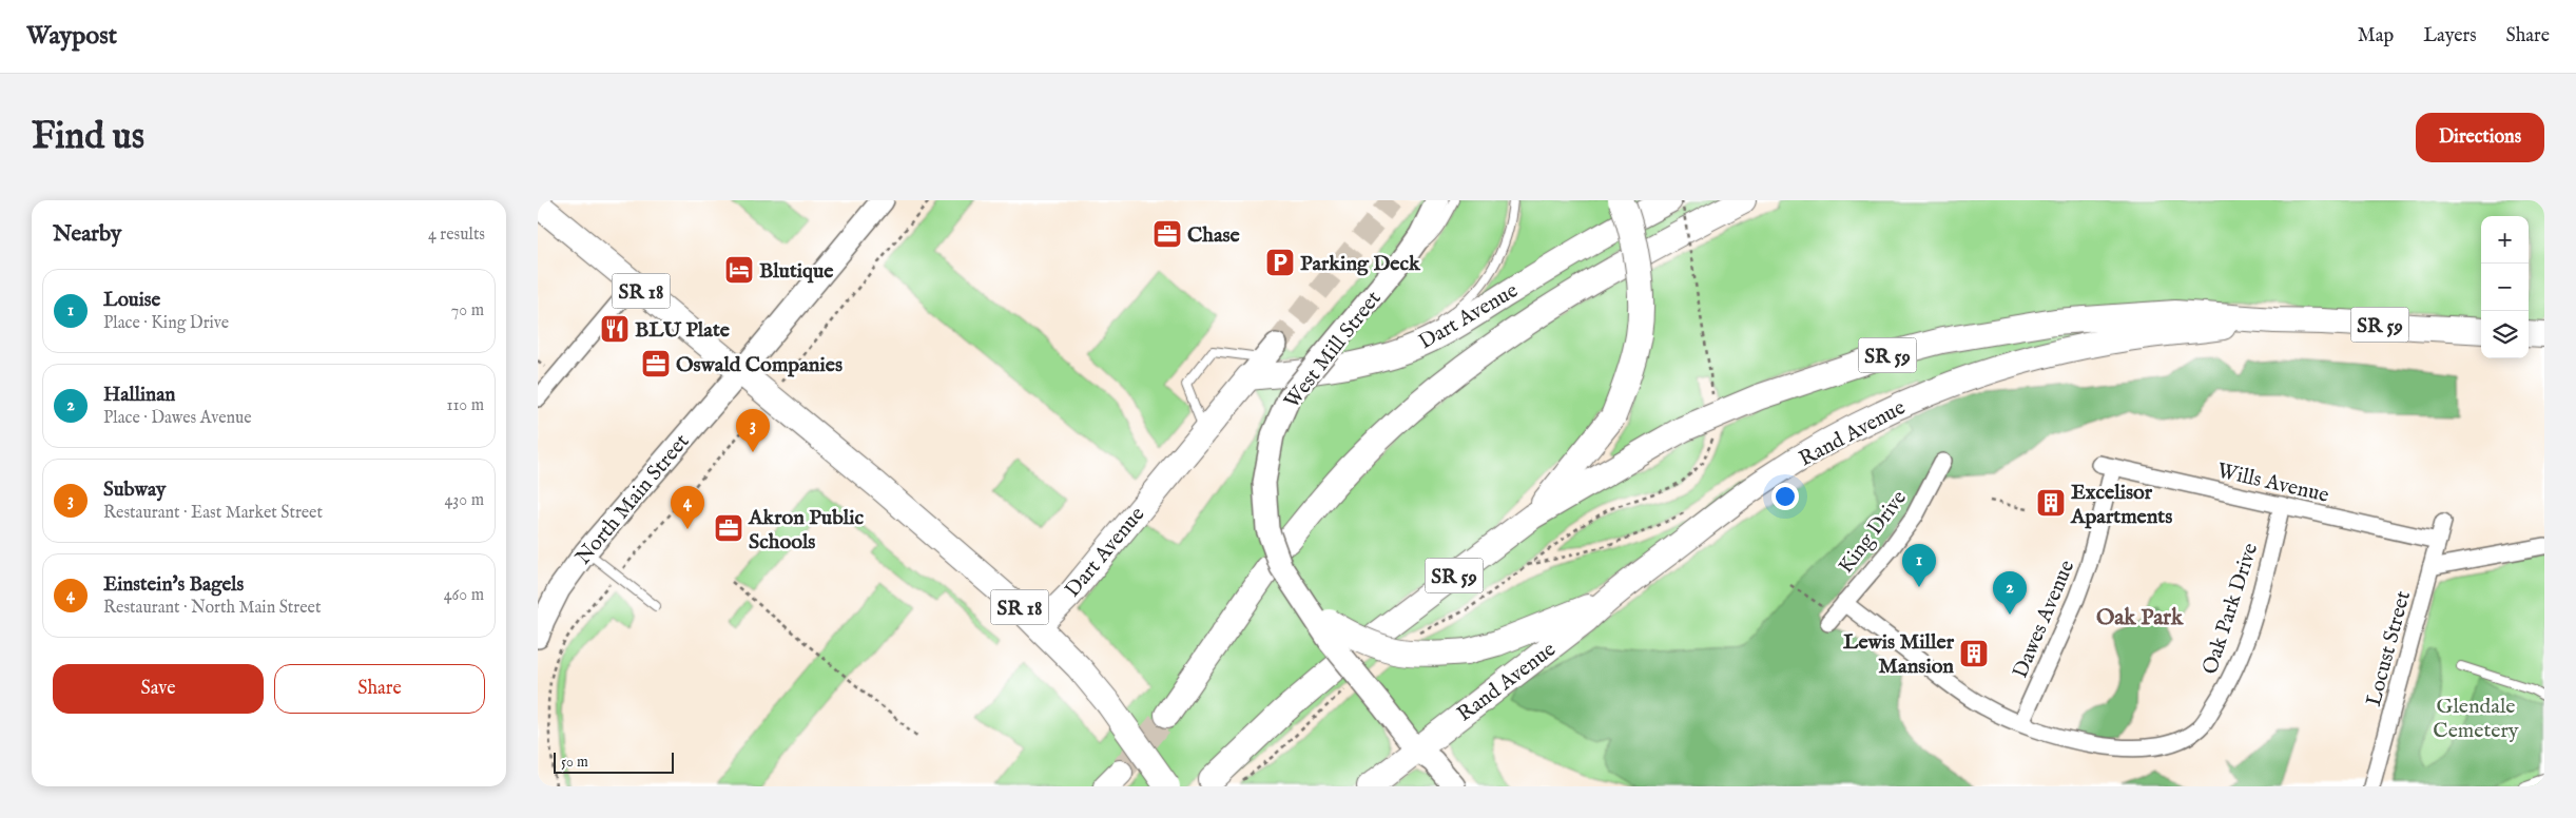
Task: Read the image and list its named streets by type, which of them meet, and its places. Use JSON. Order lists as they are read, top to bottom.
{
  "streets": {
    "main road": [
      "SR 18",
      "Dart Avenue",
      "SR 59",
      "Rand Avenue"
    ],
    "street": [
      "West Mill Street",
      "Wills Avenue",
      "North Main Street",
      "King Drive",
      "Oak Park Drive",
      "Dawes Avenue",
      "Locust Street"
    ]
  },
  "crossings": [
    ["SR 18", "Dart Avenue"],
    ["SR 18", "North Main Street"],
    ["SR 59", "Rand Avenue"],
    ["West Mill Street", "Rand Avenue"],
    ["Wills Avenue", "Oak Park Drive"],
    ["Wills Avenue", "Dawes Avenue"],
    ["Wills Avenue", "Locust Street"],
    ["King Drive", "Oak Park Drive"],
    ["Oak Park Drive", "Dawes Avenue"]
  ],
  "districts": ["Oak Park"],
  "parks": ["Glendale Cemetery"],
  "places": {
    "office": ["Chase", "Oswald Companies", "Akron Public Schools"],
    "parking": ["Parking Deck"],
    "hotel": ["Blutique"],
    "restaurant": ["BLU Plate"],
    "building": ["Excelisor Apartments", "Lewis Miller Mansion"]
  },
  "scale_bar": "50 m",
  "page": {
    "header": "Waypost",
    "nav": ["Map", "Layers", "Share"],
    "buttons": [
      "Directions",
      ["Save", "Share"]
    ],
    "title": "Find us",
    "heading": ["Nearby", "4 results"],
    "map_buttons": ["+", "−"],
    "list": [
      {
        "mark": "1",
        "name": "Louise",
        "note": "Place · King Drive",
        "value": "70 m"
      },
      {
        "mark": "2",
        "name": "Hallinan",
        "note": "Place · Dawes Avenue",
        "value": "110 m"
      },
      {
        "mark": "3",
        "name": "Subway",
        "note": "Restaurant · East Market Street",
        "value": "430 m"
      },
      {
        "mark": "4",
        "name": "Einstein's Bagels",
        "note": "Restaurant · North Main Street",
        "value": "460 m"
      }
    ],
    "pins": [
      "3",
      "4",
      "1",
      "2"
    ],
    "scale": "50 m"
  }
}
